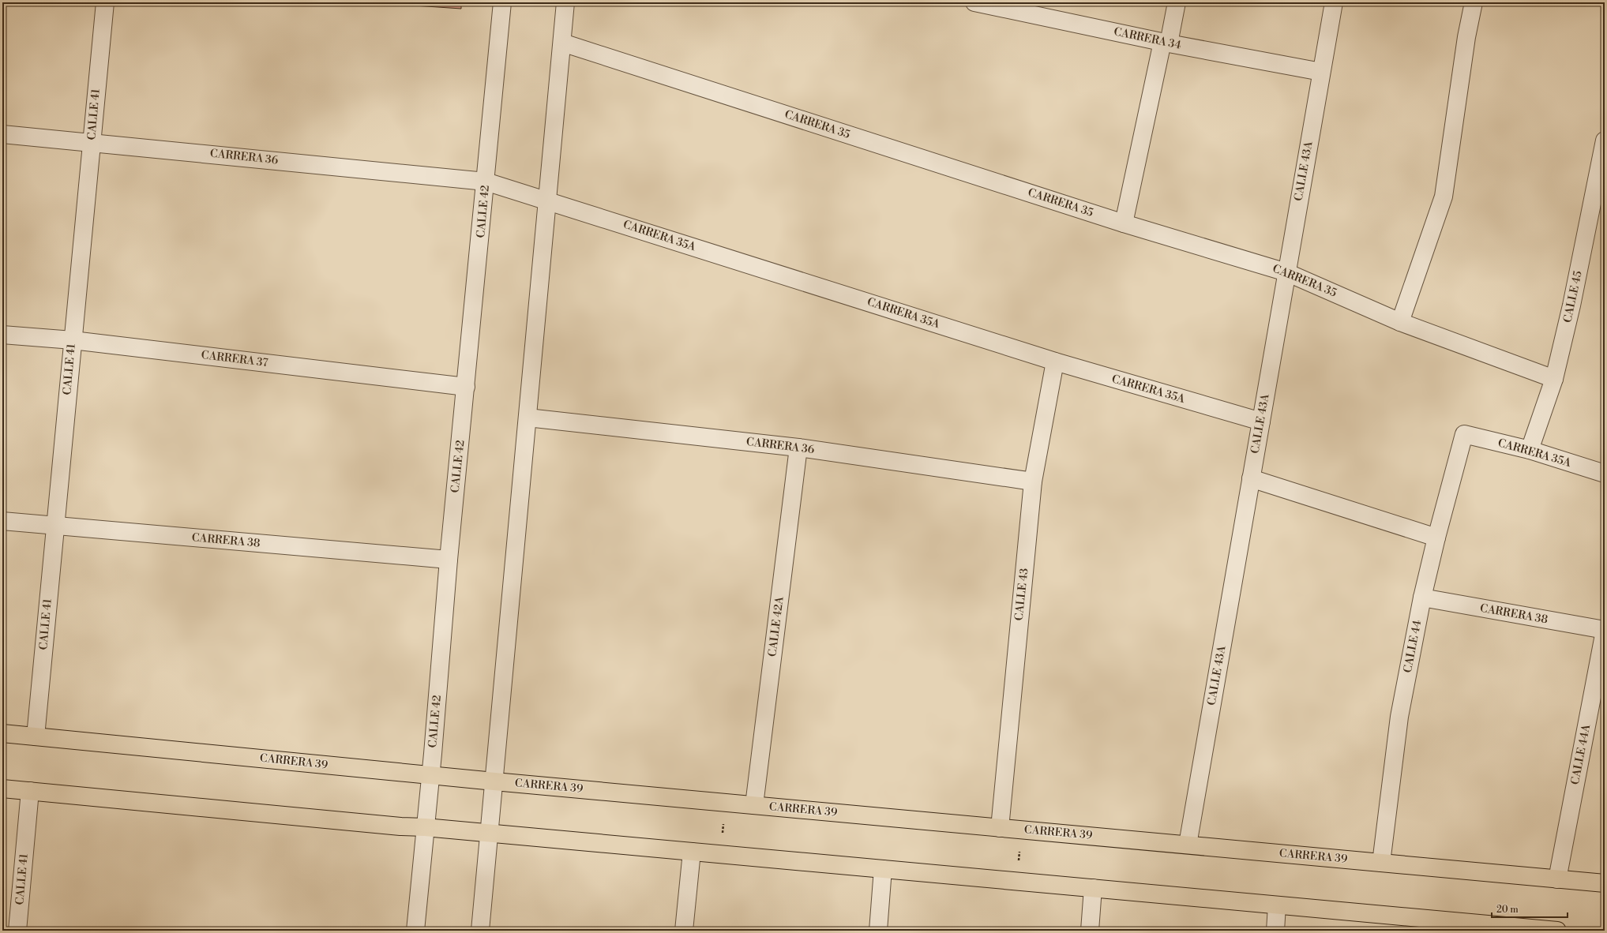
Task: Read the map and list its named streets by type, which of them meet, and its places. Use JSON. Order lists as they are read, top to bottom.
{
  "streets": {
    "main road": ["CARRERA 39"],
    "street": [
      "CARRERA 34",
      "CALLE 41",
      "CARRERA 35",
      "CARRERA 36",
      "CALLE 43A",
      "CALLE 42",
      "CARRERA 35A",
      "CALLE 45",
      "CARRERA 37",
      "CARRERA 38",
      "CALLE 43",
      "CALLE 42A",
      "CALLE 44",
      "CALLE 44A"
    ]
  },
  "crossings": [
    ["CARRERA 34", "CALLE 43A"],
    ["CALLE 41", "CARRERA 36"],
    ["CALLE 41", "CARRERA 37"],
    ["CALLE 41", "CARRERA 38"],
    ["CALLE 41", "CARRERA 39"],
    ["CARRERA 35", "CALLE 43A"],
    ["CARRERA 35", "CALLE 45"],
    ["CARRERA 36", "CALLE 42"],
    ["CARRERA 36", "CALLE 43"],
    ["CARRERA 36", "CALLE 42A"],
    ["CALLE 43A", "CARRERA 35A"],
    ["CALLE 43A", "CARRERA 39"],
    ["CALLE 42", "CARRERA 37"],
    ["CALLE 42", "CARRERA 38"],
    ["CALLE 42", "CARRERA 39"],
    ["CARRERA 35A", "CALLE 45"],
    ["CARRERA 35A", "CALLE 43"],
    ["CARRERA 35A", "CALLE 44"],
    ["CARRERA 38", "CALLE 44"],
    ["CARRERA 38", "CALLE 44A"],
    ["CALLE 43", "CARRERA 39"],
    ["CALLE 42A", "CARRERA 39"],
    ["CALLE 44", "CARRERA 39"],
    ["CALLE 44A", "CARRERA 39"]
  ],
  "scale_bar": "20 m"
}
